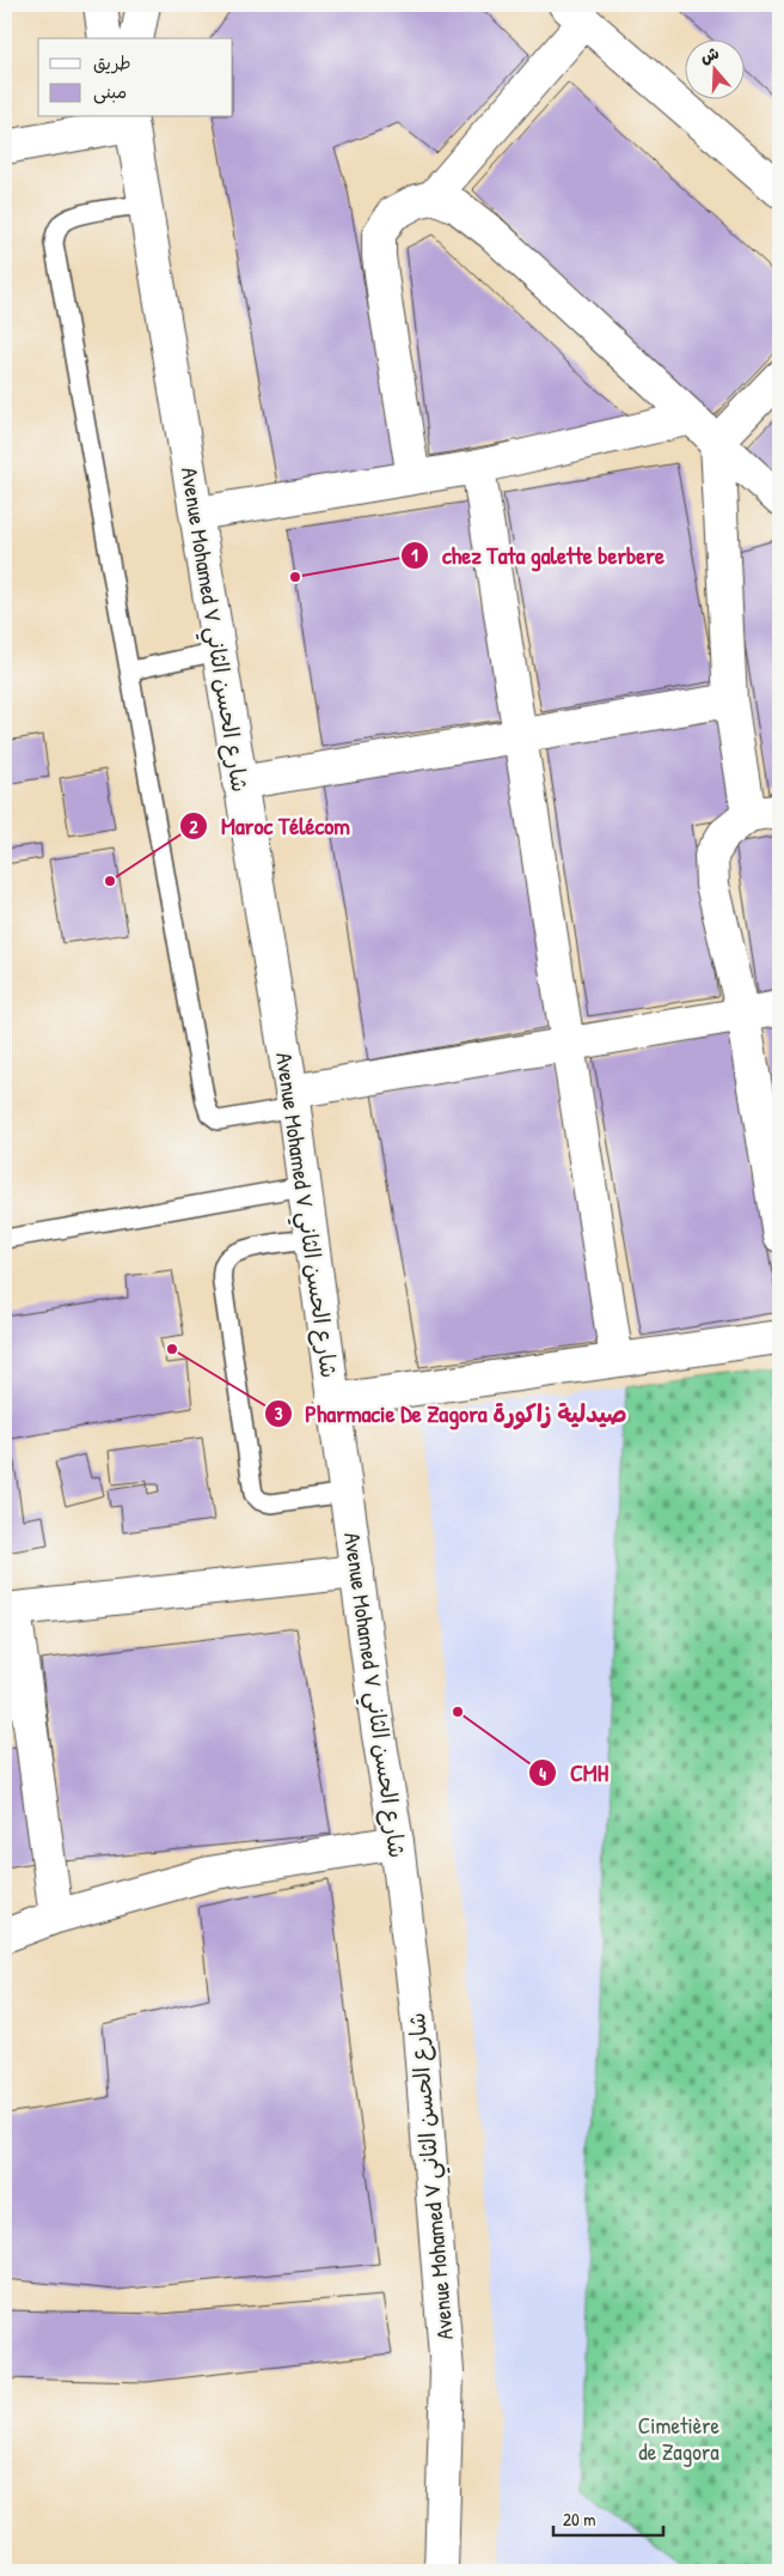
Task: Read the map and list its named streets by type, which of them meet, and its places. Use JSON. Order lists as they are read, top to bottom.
{
  "streets": {
    "street": ["Avenue Mohamed V شارع الحسن الثاني"]
  },
  "parks": ["Cimetière de Zagora"],
  "places": [
    "chez Tata galette berbere",
    "Maroc Télécom",
    "Pharmacie De Zagora صيدلية زاكورة",
    "CMH"
  ],
  "legend": ["طريق", "مبنى"],
  "scale_bar": "20 m",
  "north": "top"
}
